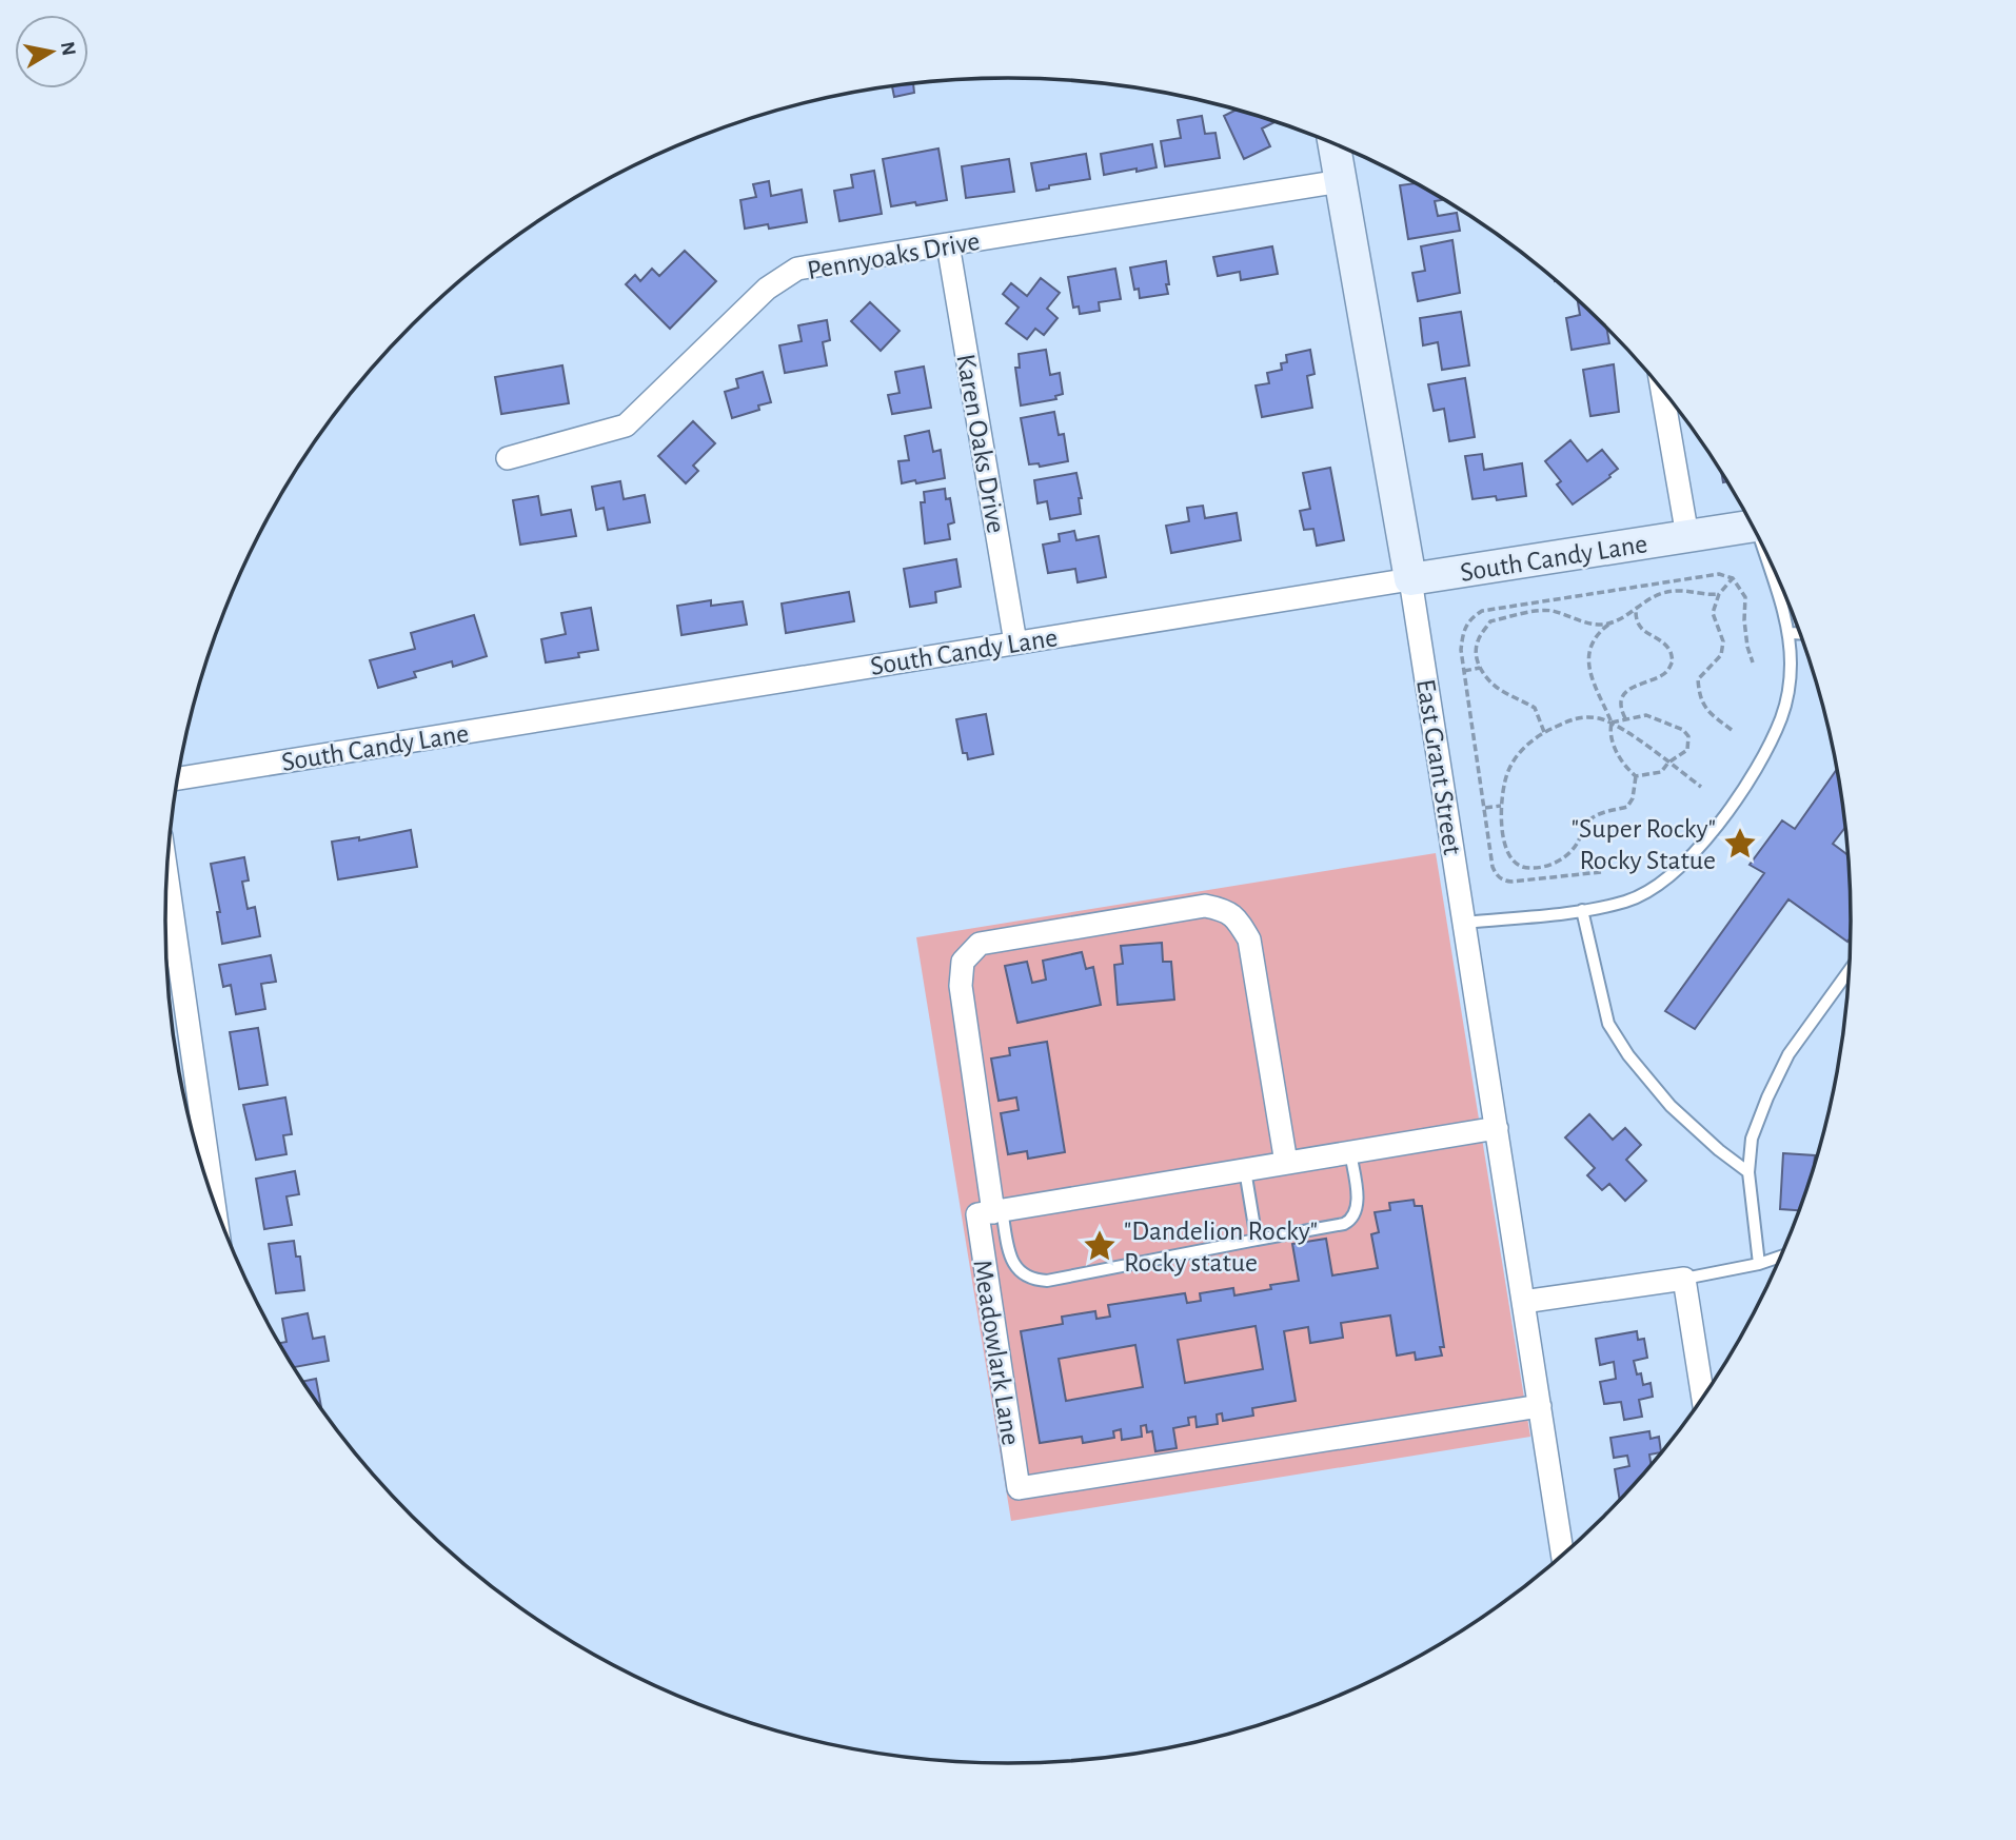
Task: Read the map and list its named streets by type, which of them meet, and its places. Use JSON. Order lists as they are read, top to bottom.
{
  "streets": {
    "main road": ["South Candy Lane", "East Grant Street"],
    "street": ["Pennyoaks Drive", "Karen Oaks Drive", "Meadowlark Lane"]
  },
  "crossings": [
    ["Pennyoaks Drive", "Karen Oaks Drive"],
    ["Pennyoaks Drive", "East Grant Street"],
    ["Karen Oaks Drive", "South Candy Lane"],
    ["South Candy Lane", "East Grant Street"],
    ["East Grant Street", "Meadowlark Lane"]
  ],
  "places": {
    "place": ["\"Super Rocky\" Rocky Statue", "\"Dandelion Rocky\" Rocky statue"]
  },
  "north": "right"
}
